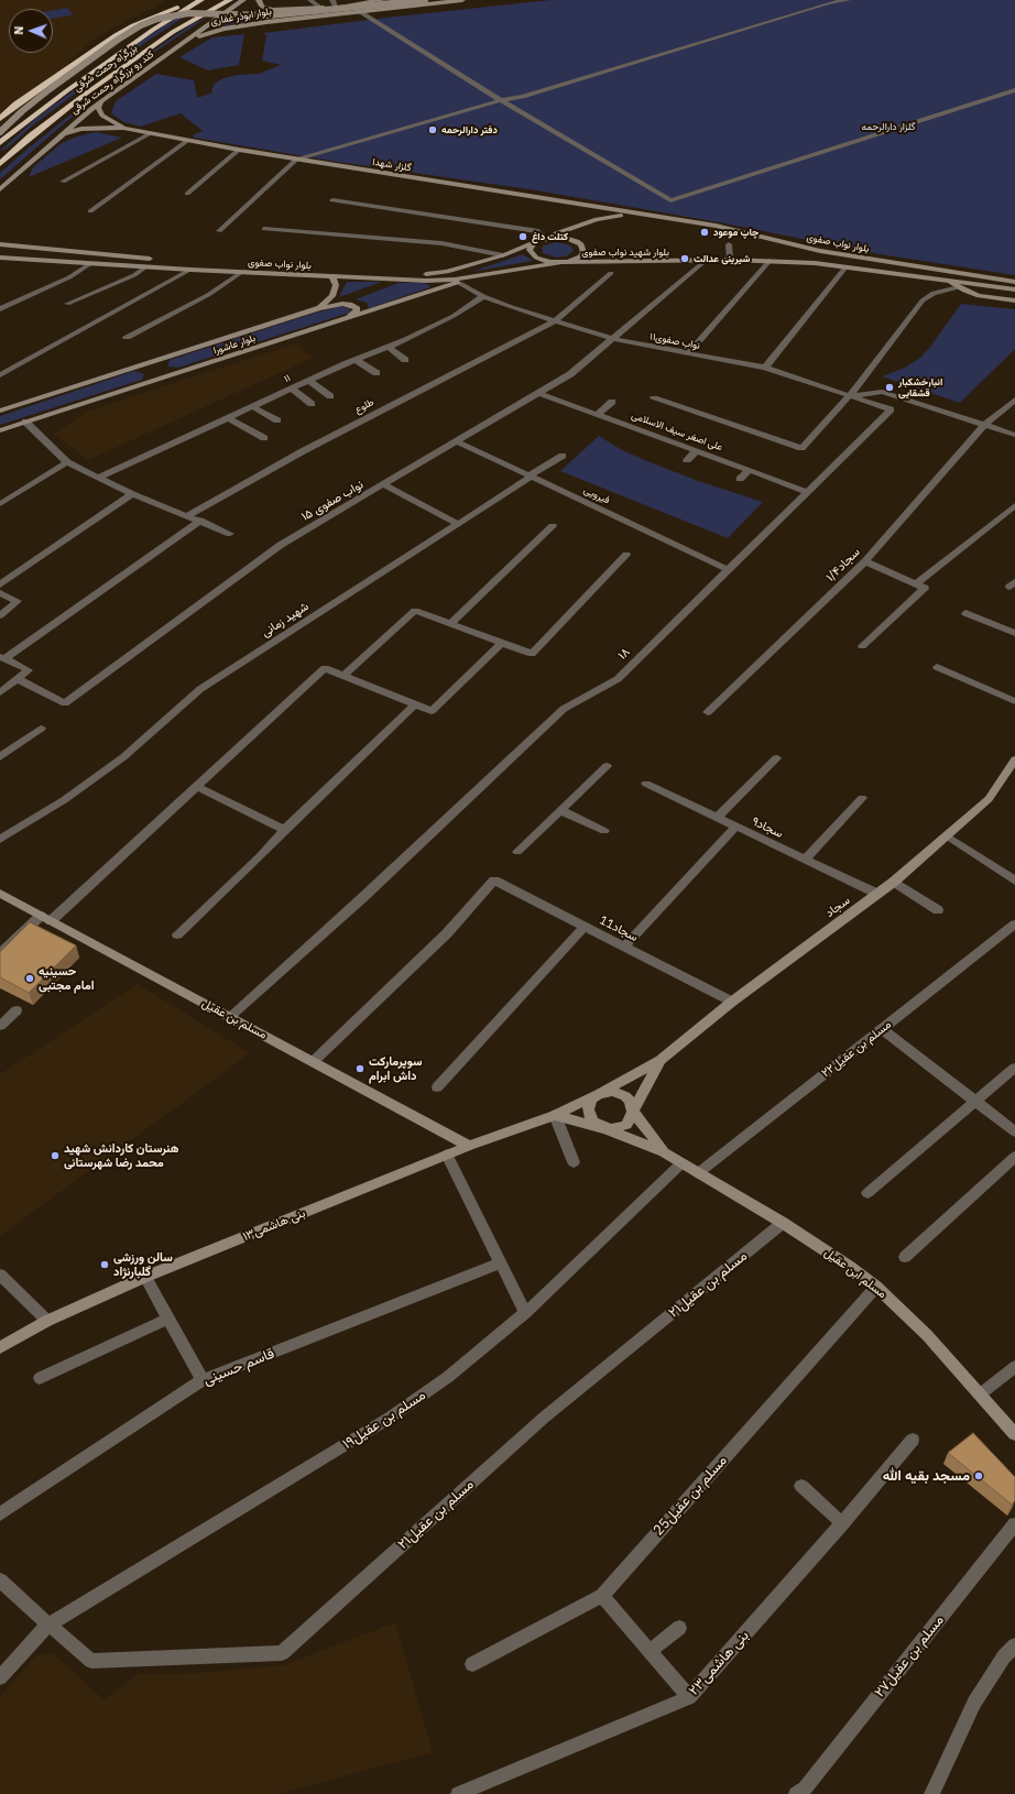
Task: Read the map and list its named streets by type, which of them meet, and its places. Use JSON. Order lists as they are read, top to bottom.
{
  "streets": {
    "highway": ["بزرگراه رحمت شرقی"],
    "main road": [
      "بلوار ابوذر غفاری",
      "کند رو بزرگراه رحمت شرقی",
      "گلزار شهدا",
      "بلوار نواب صفوی",
      "بلوار شهید نواب صفوی",
      "بلوار عاشورا",
      "سجاد",
      "مسلم بن عقیل",
      "بنی هاشمی۱۳",
      "مسلم ابن عقیل"
    ],
    "street": [
      "۱۱نواب صفوی",
      "۱۱",
      "طلوع",
      "علی اصغر سیف الاسلامی",
      "فیرویی",
      "نواب صفوی ۱۵",
      "۱/۴سجاد",
      "شهید زمانی",
      "۱۸",
      "۹سجاد",
      "11سجاد",
      "مسلم بن عقیل۲۲",
      "مسلم بن عقیل۲۱",
      "قاسم حسینی",
      "مسلم بن عقیل۱۹",
      "مسلم بن عقیل25",
      "مسلم بن عقیل۲۷",
      "بنی هاشمی۲۳"
    ]
  },
  "crossings": [
    ["بلوار ابوذر غفاری", "کند رو بزرگراه رحمت شرقی"],
    ["کند رو بزرگراه رحمت شرقی", "گلزار شهدا"],
    ["گلزار شهدا", "بلوار نواب صفوی"],
    ["بلوار نواب صفوی", "بلوار شهید نواب صفوی"],
    ["بلوار نواب صفوی", "بلوار عاشورا"],
    ["بلوار شهید نواب صفوی", "نواب صفوی ۱۵"],
    ["۱۱نواب صفوی", "بلوار عاشورا"],
    ["۱۱نواب صفوی", "۱۱"],
    ["۱۱نواب صفوی", "طلوع"],
    ["۱۱نواب صفوی", "نواب صفوی ۱۵"],
    ["۱۱نواب صفوی", "۱۸"],
    ["علی اصغر سیف الاسلامی", "نواب صفوی ۱۵"],
    ["علی اصغر سیف الاسلامی", "۱۸"],
    ["فیرویی", "نواب صفوی ۱۵"],
    ["فیرویی", "شهید زمانی"],
    ["فیرویی", "۱۸"],
    ["۱۸", "مسلم بن عقیل"],
    ["۹سجاد", "سجاد"],
    ["سجاد", "11سجاد"],
    ["سجاد", "بنی هاشمی۱۳"],
    ["11سجاد", "مسلم بن عقیل"],
    ["مسلم بن عقیل", "بنی هاشمی۱۳"],
    ["مسلم بن عقیل۲۲", "مسلم ابن عقیل"],
    ["مسلم ابن عقیل", "مسلم بن عقیل۲۱"],
    ["مسلم ابن عقیل", "مسلم بن عقیل۱۹"],
    ["مسلم ابن عقیل", "مسلم بن عقیل25"],
    ["مسلم بن عقیل۲۱", "مسلم بن عقیل۱۹"]
  ],
  "parks": ["گلزار دارالرحمه"],
  "places": [
    "دفتر دارالرحمه",
    "چاپ موعود",
    "کتلت داغ",
    "شیرینی عدالت",
    "انبارخشکبار قشقایی",
    "حسینیه امام مجتبی",
    "سوپرمارکت داش ابرام",
    "هنرستان کاردانش شهید محمد رضا شهرستانی",
    "سالن ورزشی گلبارنژاد",
    "مسجد بقیه الله"
  ],
  "north": "left"
}
